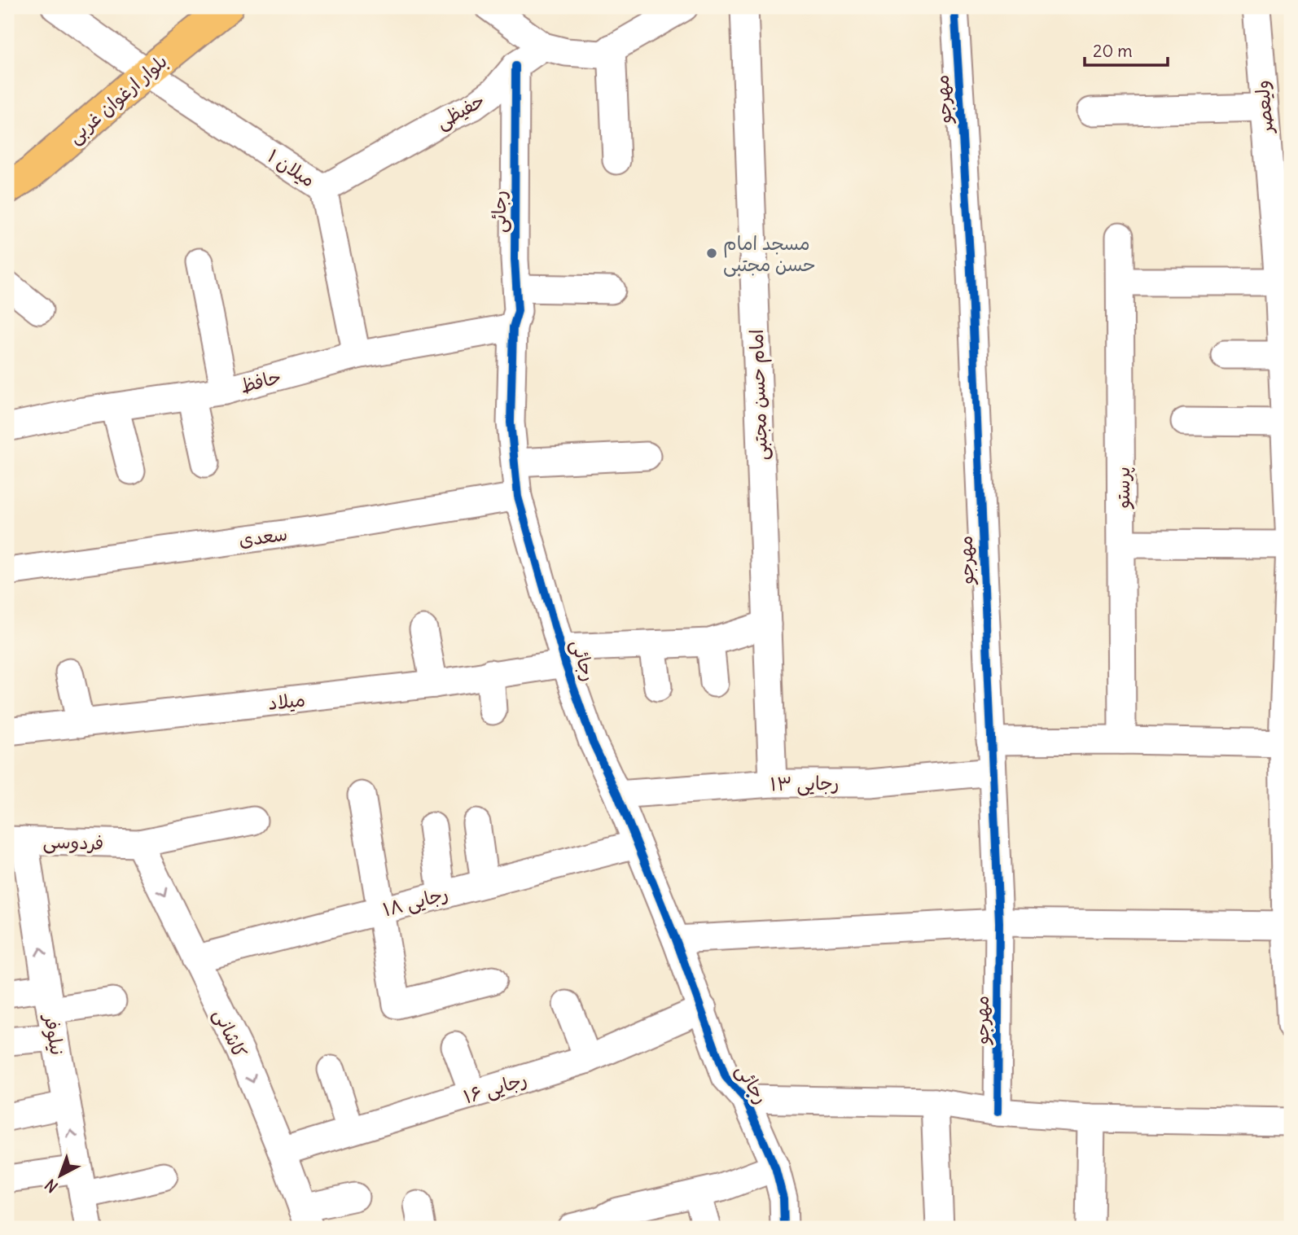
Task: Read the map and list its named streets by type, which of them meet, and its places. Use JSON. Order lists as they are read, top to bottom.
{
  "streets": {
    "main road": ["بلوار ارغوان غربی"],
    "street": [
      "مهرجو",
      "ولیعصر",
      "حفیظی",
      "میلان ۱",
      "رجائی",
      "حافظ",
      "امام حسن مجتبی",
      "پرستو",
      "سعدی",
      "میلاد",
      "رجایی ۱۳",
      "فردوسی",
      "رجایی ۱۸",
      "کاشانی",
      "نیلوفر",
      "رجایی ۱۶"
    ]
  },
  "crossings": [
    ["بلوار ارغوان غربی", "میلان ۱"],
    ["مهرجو", "رجایی ۱۳"],
    ["حفیظی", "میلان ۱"],
    ["حفیظی", "رجائی"],
    ["میلان ۱", "حافظ"],
    ["رجائی", "حافظ"],
    ["رجائی", "سعدی"],
    ["رجائی", "میلاد"],
    ["رجائی", "رجایی ۱۳"],
    ["رجائی", "رجایی ۱۸"],
    ["رجائی", "رجایی ۱۶"],
    ["امام حسن مجتبی", "میلاد"],
    ["امام حسن مجتبی", "رجایی ۱۳"],
    ["فردوسی", "کاشانی"],
    ["فردوسی", "نیلوفر"],
    ["رجایی ۱۸", "کاشانی"],
    ["کاشانی", "رجایی ۱۶"]
  ],
  "one_way": ["نیلوفر"],
  "places": ["مسجد امام حسن مجتبی"],
  "scale_bar": "20 m",
  "north": "bottom left"
}
